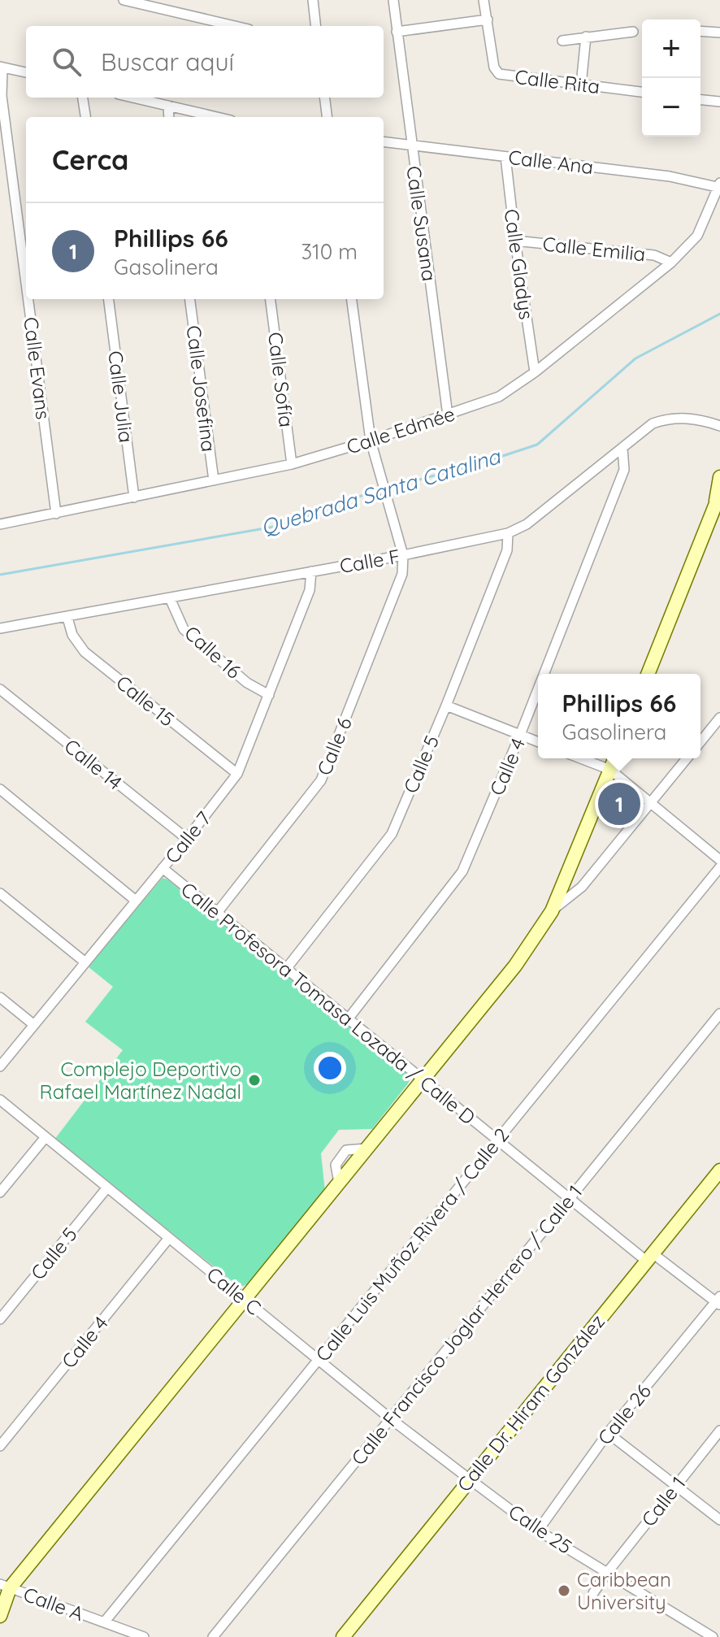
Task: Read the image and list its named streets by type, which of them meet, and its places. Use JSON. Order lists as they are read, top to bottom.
{
  "streets": {
    "street": [
      "Calle Rita",
      "Calle Ana",
      "Calle Susana",
      "Calle Emilia",
      "Calle Gladys",
      "Calle Evans",
      "Calle Sofía",
      "Calle Josefina",
      "Calle Julia",
      "Calle Edmée",
      "Calle F",
      "Calle 16",
      "Calle 15",
      "Calle 6",
      "Calle 14",
      "Calle 5",
      "Calle 4",
      "Calle 7",
      "Calle Profesora Tomasa Lozada / Calle D",
      "Calle Luis Muñoz Rivera / Calle 2",
      "Calle C",
      "Calle Francisco Joglar Herrero / Calle 1",
      "Calle Dr. Hiram González",
      "Calle 26",
      "Calle 1",
      "Calle 25",
      "Calle A"
    ]
  },
  "crossings": [
    ["Calle Ana", "Calle Susana"],
    ["Calle Ana", "Calle Gladys"],
    ["Calle Ana", "Calle Edmée"],
    ["Calle Susana", "Calle Edmée"],
    ["Calle Emilia", "Calle Gladys"],
    ["Calle Emilia", "Calle Edmée"],
    ["Calle Gladys", "Calle Edmée"],
    ["Calle Evans", "Calle Edmée"],
    ["Calle Sofía", "Calle Edmée"],
    ["Calle Josefina", "Calle Edmée"],
    ["Calle Julia", "Calle Edmée"],
    ["Calle F", "Calle 16"],
    ["Calle F", "Calle 15"],
    ["Calle F", "Calle 6"],
    ["Calle F", "Calle 5"],
    ["Calle F", "Calle 4"],
    ["Calle F", "Calle 7"],
    ["Calle 16", "Calle 7"],
    ["Calle 15", "Calle 7"],
    ["Calle 6", "Calle Profesora Tomasa Lozada / Calle D"],
    ["Calle 14", "Calle 7"],
    ["Calle 5", "Calle Profesora Tomasa Lozada / Calle D"],
    ["Calle 5", "Calle C"],
    ["Calle 4", "Calle Profesora Tomasa Lozada / Calle D"],
    ["Calle 4", "Calle C"],
    ["Calle 7", "Calle Profesora Tomasa Lozada / Calle D"],
    ["Calle Profesora Tomasa Lozada / Calle D", "Calle Luis Muñoz Rivera / Calle 2"],
    ["Calle Profesora Tomasa Lozada / Calle D", "Calle Francisco Joglar Herrero / Calle 1"],
    ["Calle Profesora Tomasa Lozada / Calle D", "Calle Dr. Hiram González"],
    ["Calle Profesora Tomasa Lozada / Calle D", "Calle 26"],
    ["Calle Luis Muñoz Rivera / Calle 2", "Calle C"],
    ["Calle Luis Muñoz Rivera / Calle 2", "Calle A"],
    ["Calle C", "Calle Francisco Joglar Herrero / Calle 1"],
    ["Calle C", "Calle Dr. Hiram González"],
    ["Calle C", "Calle 25"],
    ["Calle Dr. Hiram González", "Calle 25"],
    ["Calle 26", "Calle 25"],
    ["Calle 1", "Calle 25"]
  ],
  "water": ["Quebrada Santa Catalina"],
  "places": ["Complejo Deportivo Rafael Martínez Nadal", "Caribbean University"],
  "page": {
    "map_buttons": ["+", "−"],
    "search": "Buscar aquí",
    "heading": "Cerca",
    "list": [
      {
        "mark": "1",
        "name": "Phillips 66",
        "note": "Gasolinera",
        "value": "310 m"
      }
    ],
    "popup": ["Phillips 66", "Gasolinera"],
    "pins": "1"
  }
}
